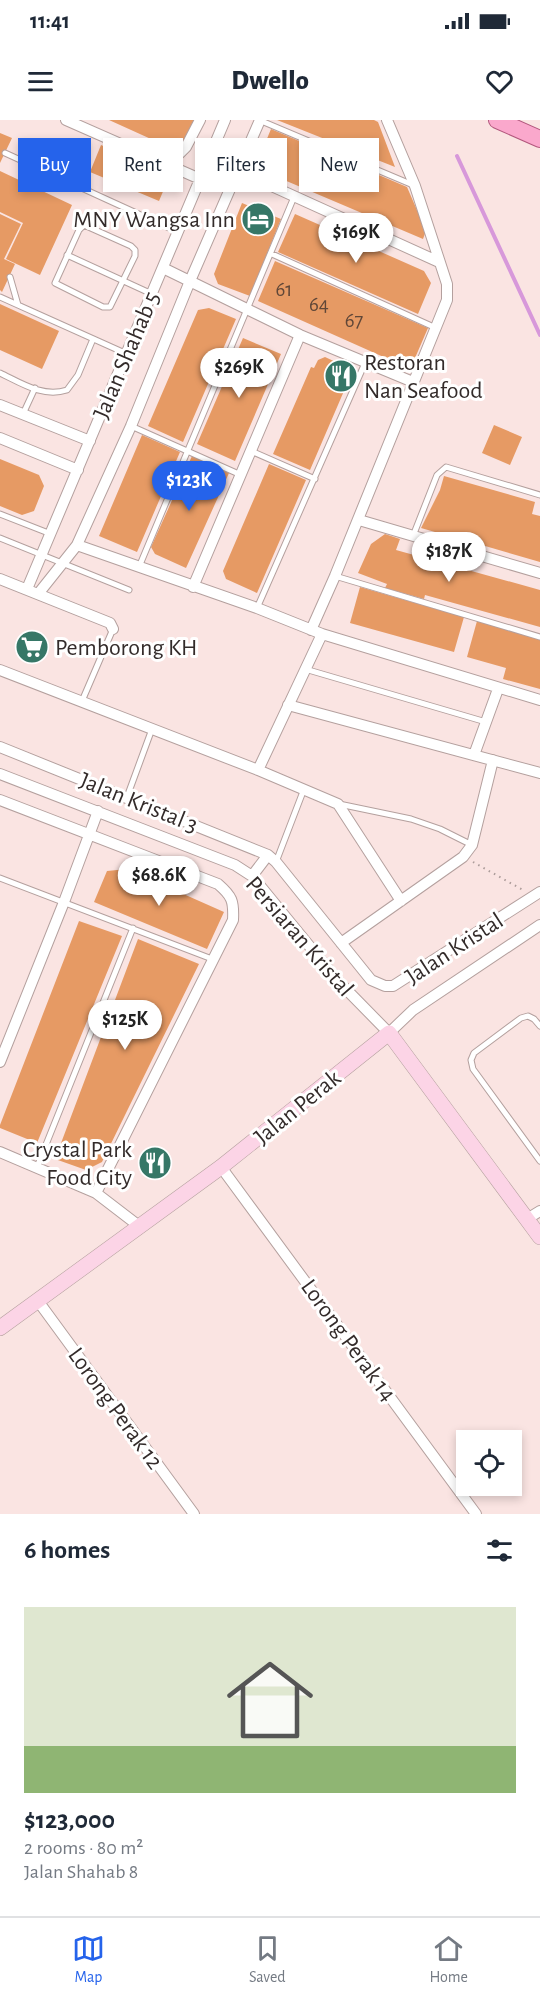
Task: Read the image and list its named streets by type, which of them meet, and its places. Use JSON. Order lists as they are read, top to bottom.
{
  "streets": {
    "street": [
      "Jalan Shahab 5",
      "Jalan Kristal 3",
      "Persiaran Kristal",
      "Jalan Kristal",
      "Jalan Perak",
      "Lorong Perak 14",
      "Lorong Perak 12"
    ]
  },
  "crossings": [
    ["Jalan Kristal 3", "Jalan Kristal"],
    ["Persiaran Kristal", "Jalan Kristal"],
    ["Persiaran Kristal", "Jalan Perak"],
    ["Jalan Kristal", "Jalan Perak"],
    ["Jalan Perak", "Lorong Perak 14"],
    ["Jalan Perak", "Lorong Perak 12"]
  ],
  "places": {
    "hotel": ["MNY Wangsa Inn"],
    "restaurant": ["Restoran Nan Seafood", "Crystal Park Food City"],
    "supermarket": ["Pemborong KH"]
  },
  "house_numbers": ["61", "64", "67"],
  "page": {
    "status": "11:41",
    "header": "Dwello",
    "chip": [
      "Buy",
      "Rent",
      "Filters",
      "New"
    ],
    "price": [
      "$169K",
      "$269K",
      "$123K",
      "$187K",
      "$68.6K",
      "$125K"
    ],
    "heading": "6 homes",
    "list": [
      {
        "name": "$123,000",
        "note": "2 rooms · 80 m² · Jalan Shahab 8"
      }
    ],
    "tabs": ["Map", "Saved", "Home"]
  }
}
